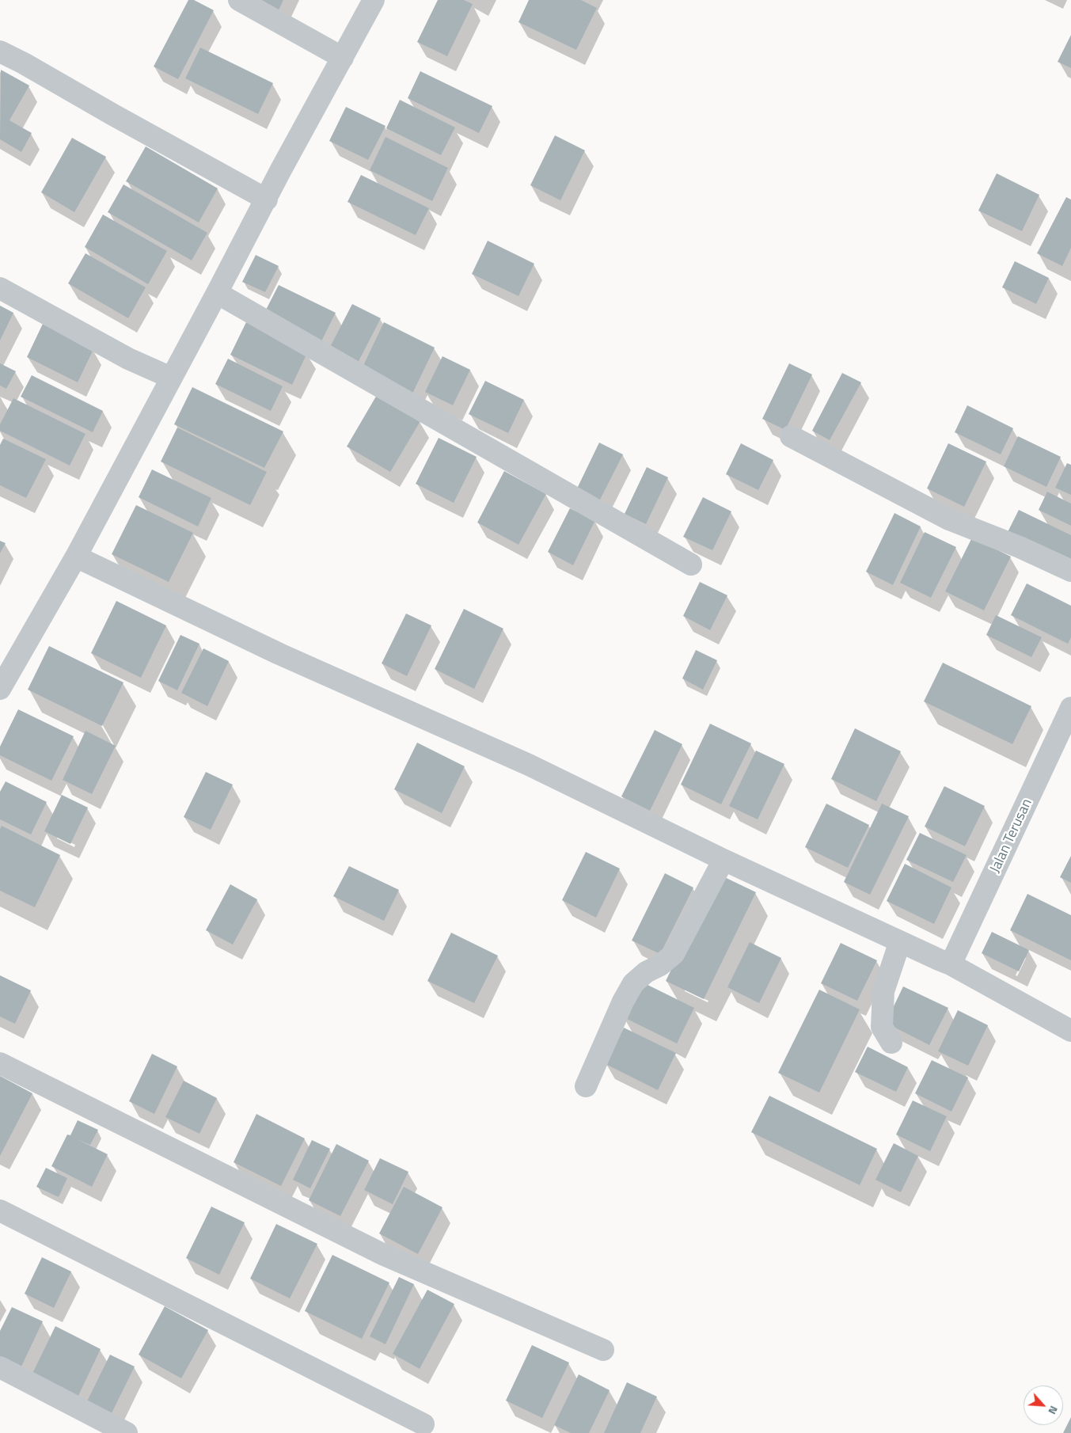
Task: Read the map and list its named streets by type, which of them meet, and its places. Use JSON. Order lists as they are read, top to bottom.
{
  "streets": {
    "street": ["Jalan Terusan"]
  },
  "north": "bottom right"
}
